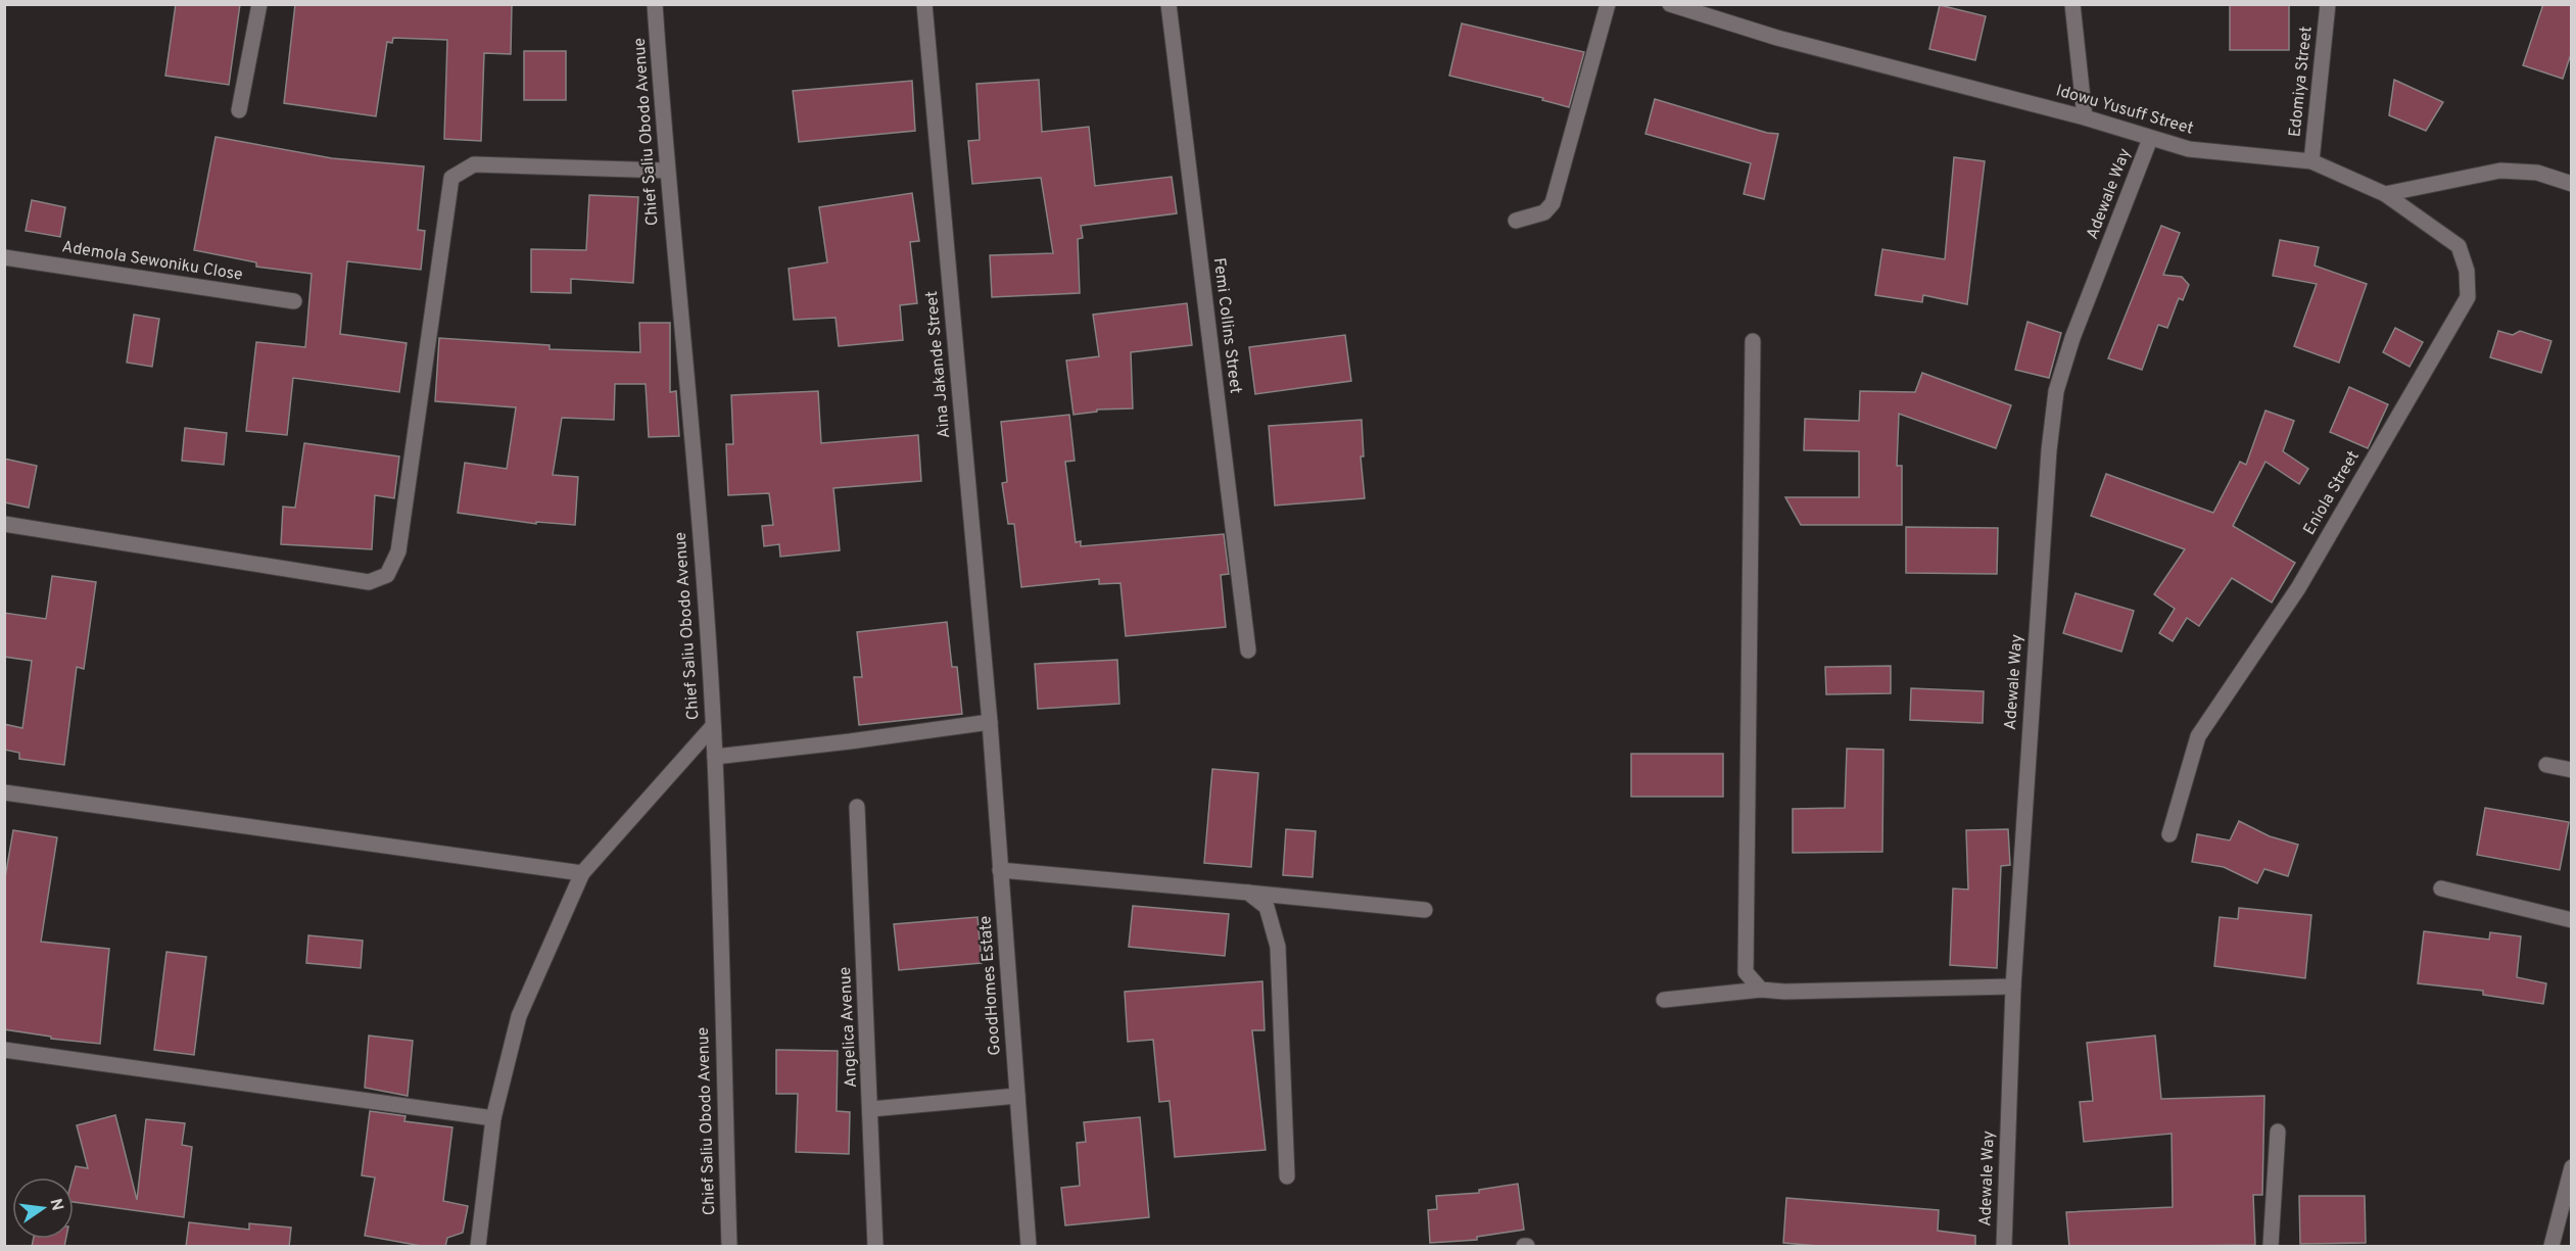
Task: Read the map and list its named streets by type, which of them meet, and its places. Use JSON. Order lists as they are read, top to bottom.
{
  "streets": {
    "street": [
      "Edomiya Street",
      "Idowu Yusuff Street",
      "Chief Saliu Obodo Avenue",
      "Adewale Way",
      "Ademola Sewoniku Close",
      "Femi Collins Street",
      "Aina Jakande Street",
      "Eniola Street",
      "GoodHomes Estate",
      "Angelica Avenue"
    ]
  },
  "crossings": [
    ["Edomiya Street", "Idowu Yusuff Street"],
    ["Idowu Yusuff Street", "Adewale Way"],
    ["Idowu Yusuff Street", "Eniola Street"],
    ["Aina Jakande Street", "GoodHomes Estate"]
  ],
  "north": "right"
}
